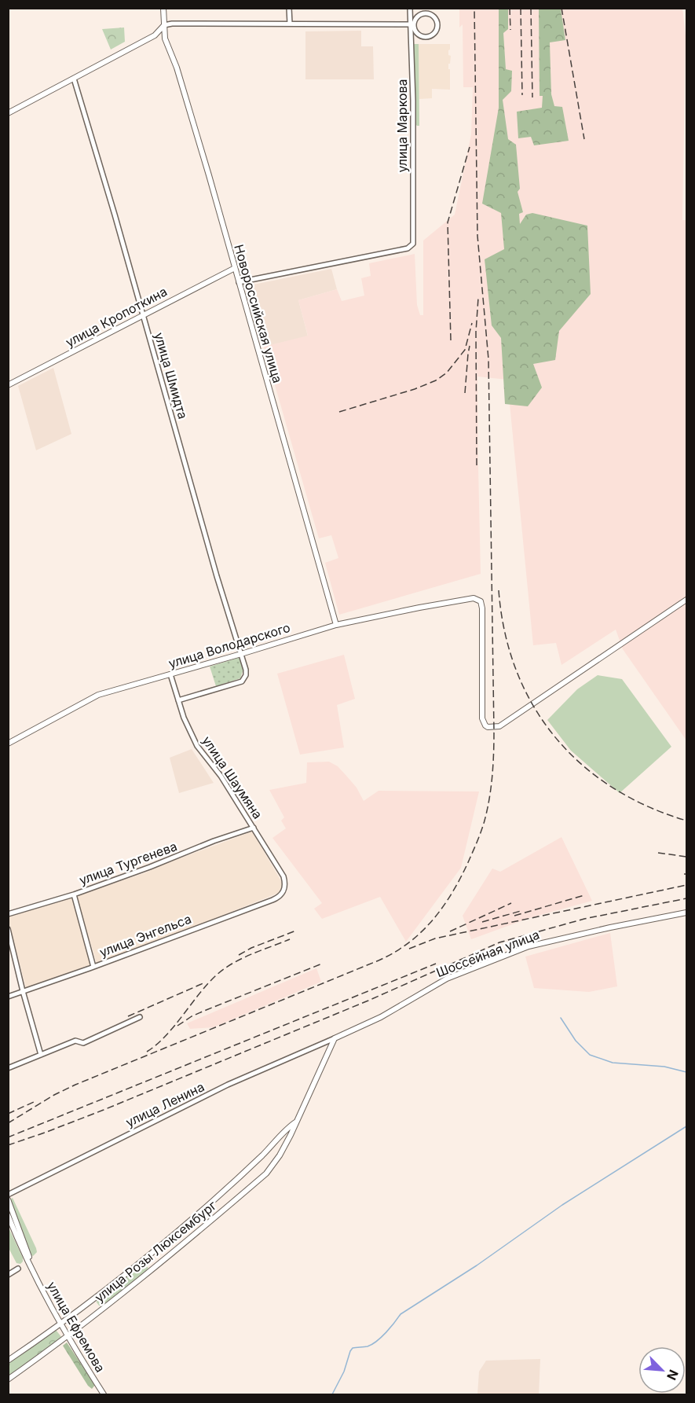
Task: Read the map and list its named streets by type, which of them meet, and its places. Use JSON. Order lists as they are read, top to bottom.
{
  "streets": {
    "main road": [
      "Новороссийская улица",
      "улица Кропоткина",
      "улица Володарского",
      "Шоссейная улица",
      "улица Розы Люксембург",
      "улица Ефремова"
    ],
    "street": [
      "улица Маркова",
      "улица Шмидта",
      "улица Шаумяна",
      "улица Тургенева",
      "улица Энгельса",
      "улица Ленина"
    ]
  },
  "crossings": [
    ["улица Маркова", "Новороссийская улица"],
    ["Новороссийская улица", "улица Кропоткина"],
    ["Новороссийская улица", "улица Володарского"],
    ["улица Кропоткина", "улица Шмидта"],
    ["улица Шмидта", "улица Володарского"],
    ["улица Шмидта", "улица Шаумяна"],
    ["улица Володарского", "улица Шаумяна"],
    ["улица Шаумяна", "улица Тургенева"],
    ["улица Шаумяна", "улица Энгельса"],
    ["Шоссейная улица", "улица Ленина"],
    ["Шоссейная улица", "улица Розы Люксембург"],
    ["улица Ленина", "улица Розы Люксембург"],
    ["улица Розы Люксембург", "улица Ефремова"]
  ],
  "north": "bottom right"
}
